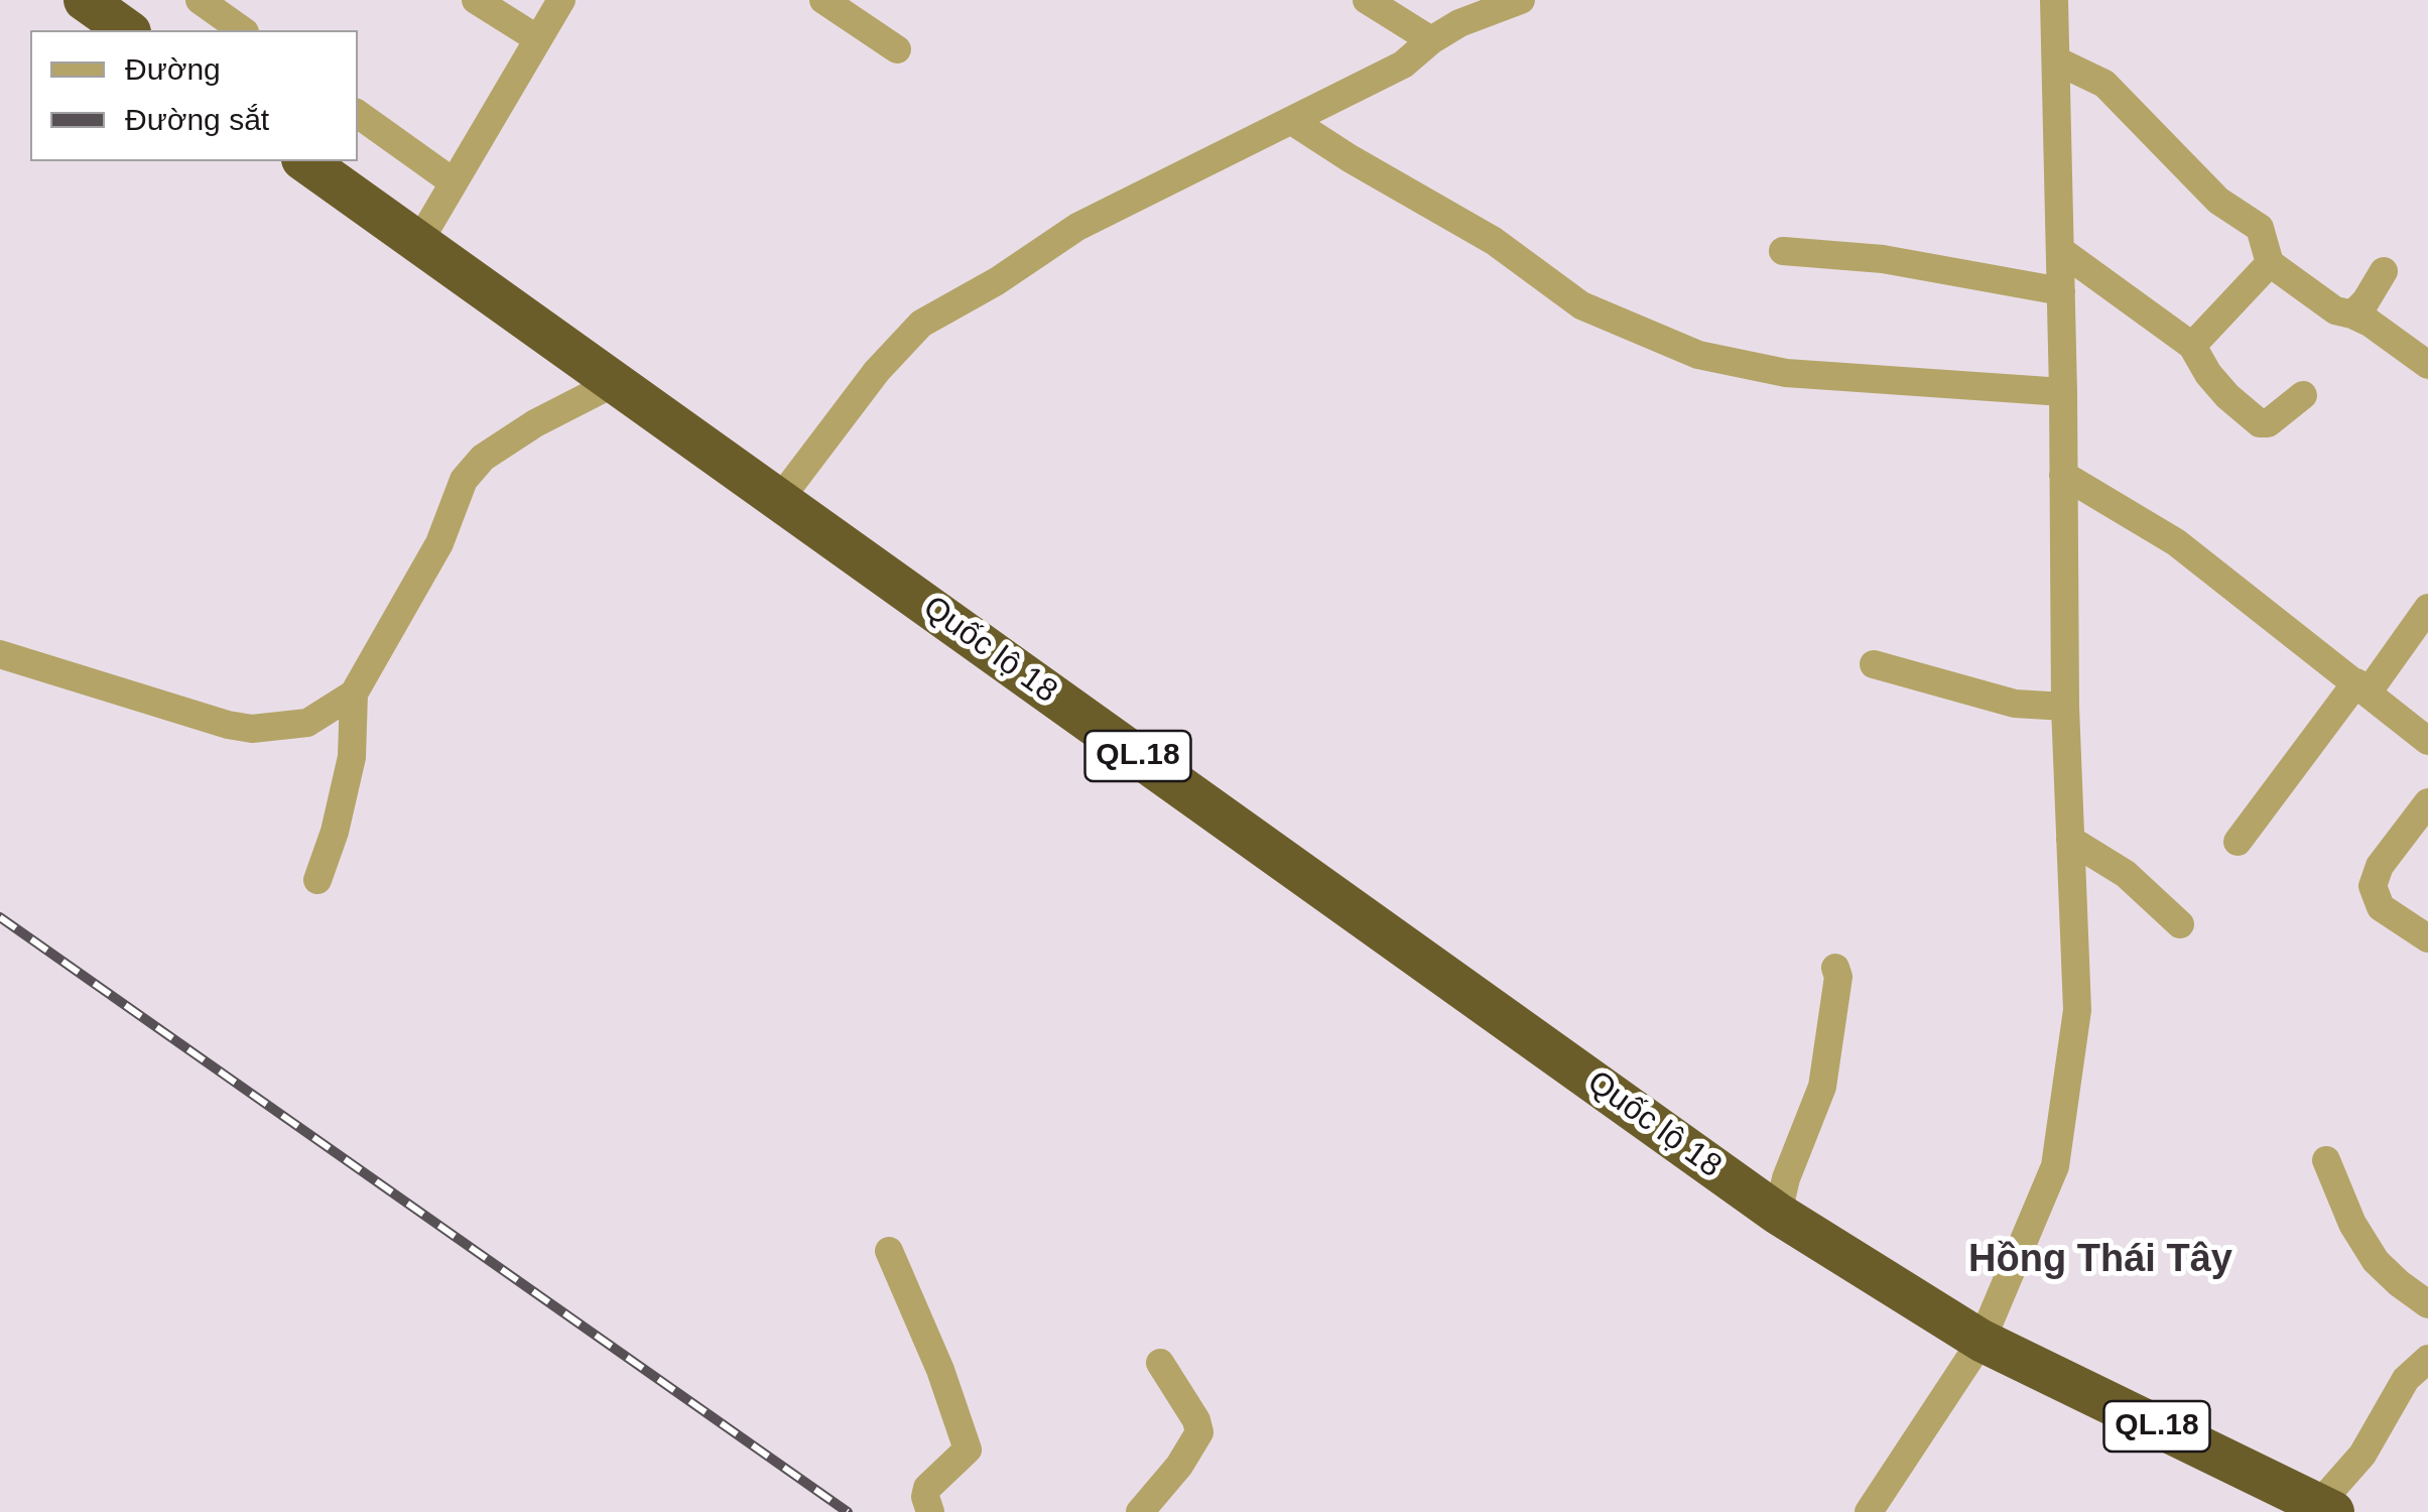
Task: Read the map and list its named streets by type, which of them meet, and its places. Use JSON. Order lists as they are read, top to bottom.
{
  "streets": {
    "highway": ["Quốc lộ 18", "QL.18"]
  },
  "crossings": [
    ["Quốc lộ 18", "QL.18"]
  ],
  "districts": ["Hồng Thái Tây"],
  "legend": ["Đường", "Đường sắt"]
}
